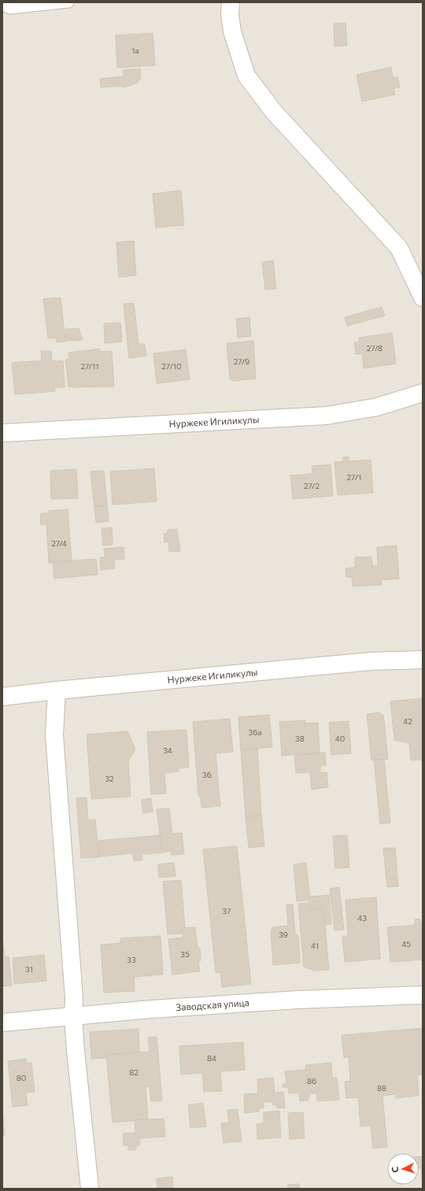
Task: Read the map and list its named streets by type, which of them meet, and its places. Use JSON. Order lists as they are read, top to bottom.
{
  "streets": {
    "street": ["Нуржеке Игиликулы", "Заводская улица"]
  },
  "house_numbers": [
    "1а",
    "27/8",
    "27/9",
    "27/11",
    "27/10",
    "27/1",
    "27/2",
    "27/4",
    "42",
    "36а",
    "38",
    "40",
    "34",
    "36",
    "32",
    "37",
    "43",
    "39",
    "45",
    "41",
    "35",
    "33",
    "31",
    "84",
    "82",
    "80",
    "86",
    "88"
  ],
  "north": "left"
}
